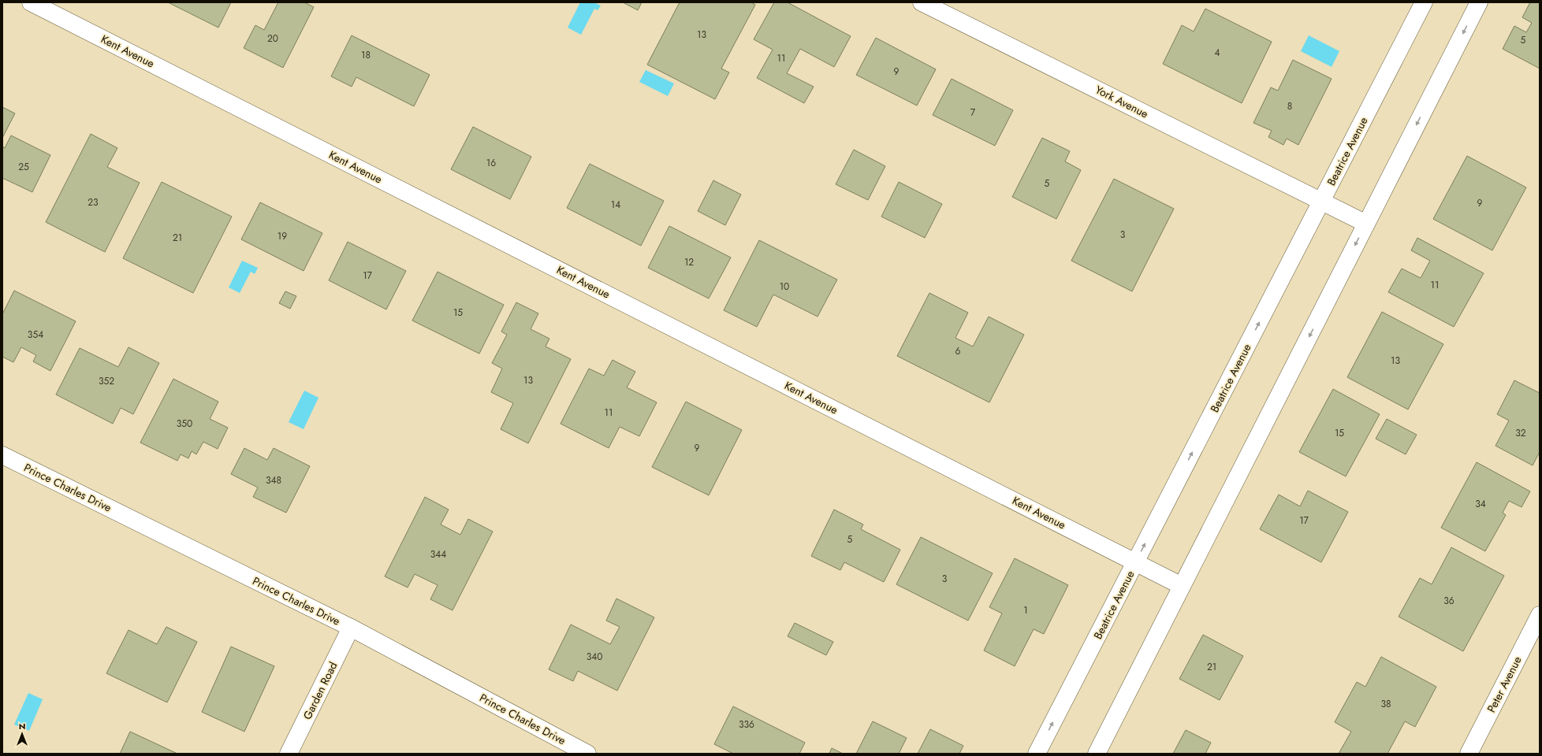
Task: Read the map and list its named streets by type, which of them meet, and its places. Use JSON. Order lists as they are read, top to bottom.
{
  "streets": {
    "main road": [
      "Kent Avenue",
      "York Avenue",
      "Beatrice Avenue",
      "Prince Charles Drive",
      "Peter Avenue",
      "Garden Road"
    ]
  },
  "crossings": [
    ["Kent Avenue", "Beatrice Avenue"],
    ["York Avenue", "Beatrice Avenue"],
    ["Prince Charles Drive", "Garden Road"]
  ],
  "house_numbers": [
    "13",
    "20",
    "5",
    "4",
    "18",
    "11",
    "9",
    "8",
    "7",
    "16",
    "25",
    "5",
    "23",
    "9",
    "14",
    "3",
    "19",
    "21",
    "12",
    "17",
    "11",
    "10",
    "15",
    "354",
    "6",
    "13",
    "13",
    "352",
    "11",
    "350",
    "15",
    "32",
    "9",
    "348",
    "34",
    "17",
    "5",
    "344",
    "3",
    "36",
    "1",
    "340",
    "21",
    "38",
    "336"
  ],
  "north": "top"
}
